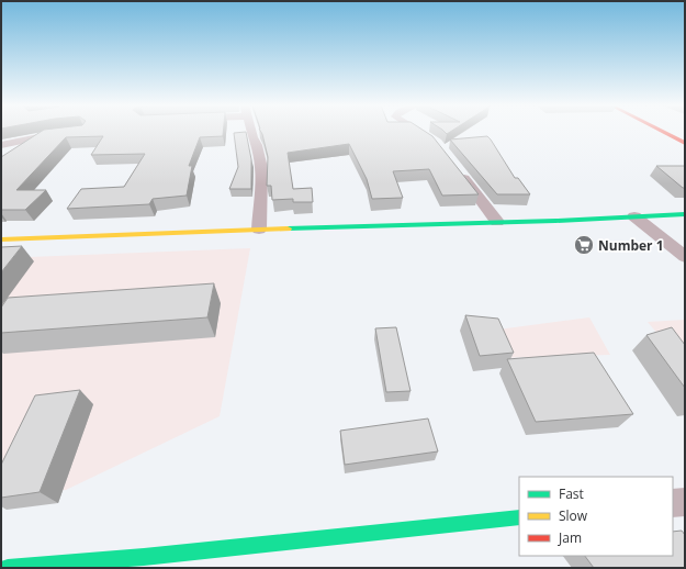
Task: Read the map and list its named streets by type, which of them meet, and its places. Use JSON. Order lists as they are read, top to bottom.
{
  "places": {
    "supermarket": ["Number 1"]
  },
  "legend": ["Fast", "Slow", "Jam"]
}
